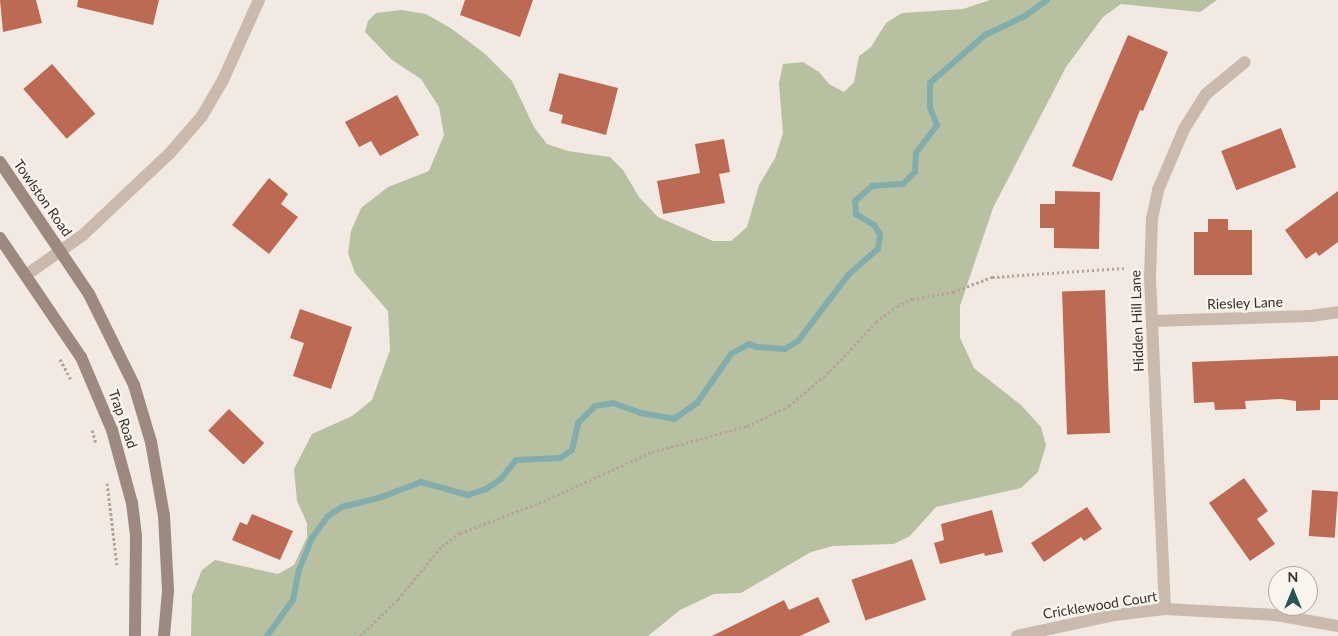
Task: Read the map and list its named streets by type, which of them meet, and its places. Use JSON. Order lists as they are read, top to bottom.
{
  "streets": {
    "main road": ["Towlston Road", "Trap Road"],
    "street": ["Riesley Lane", "Hidden Hill Lane", "Cricklewood Court"]
  },
  "crossings": [
    ["Towlston Road", "Trap Road"],
    ["Riesley Lane", "Hidden Hill Lane"],
    ["Hidden Hill Lane", "Cricklewood Court"]
  ],
  "north": "top"
}
